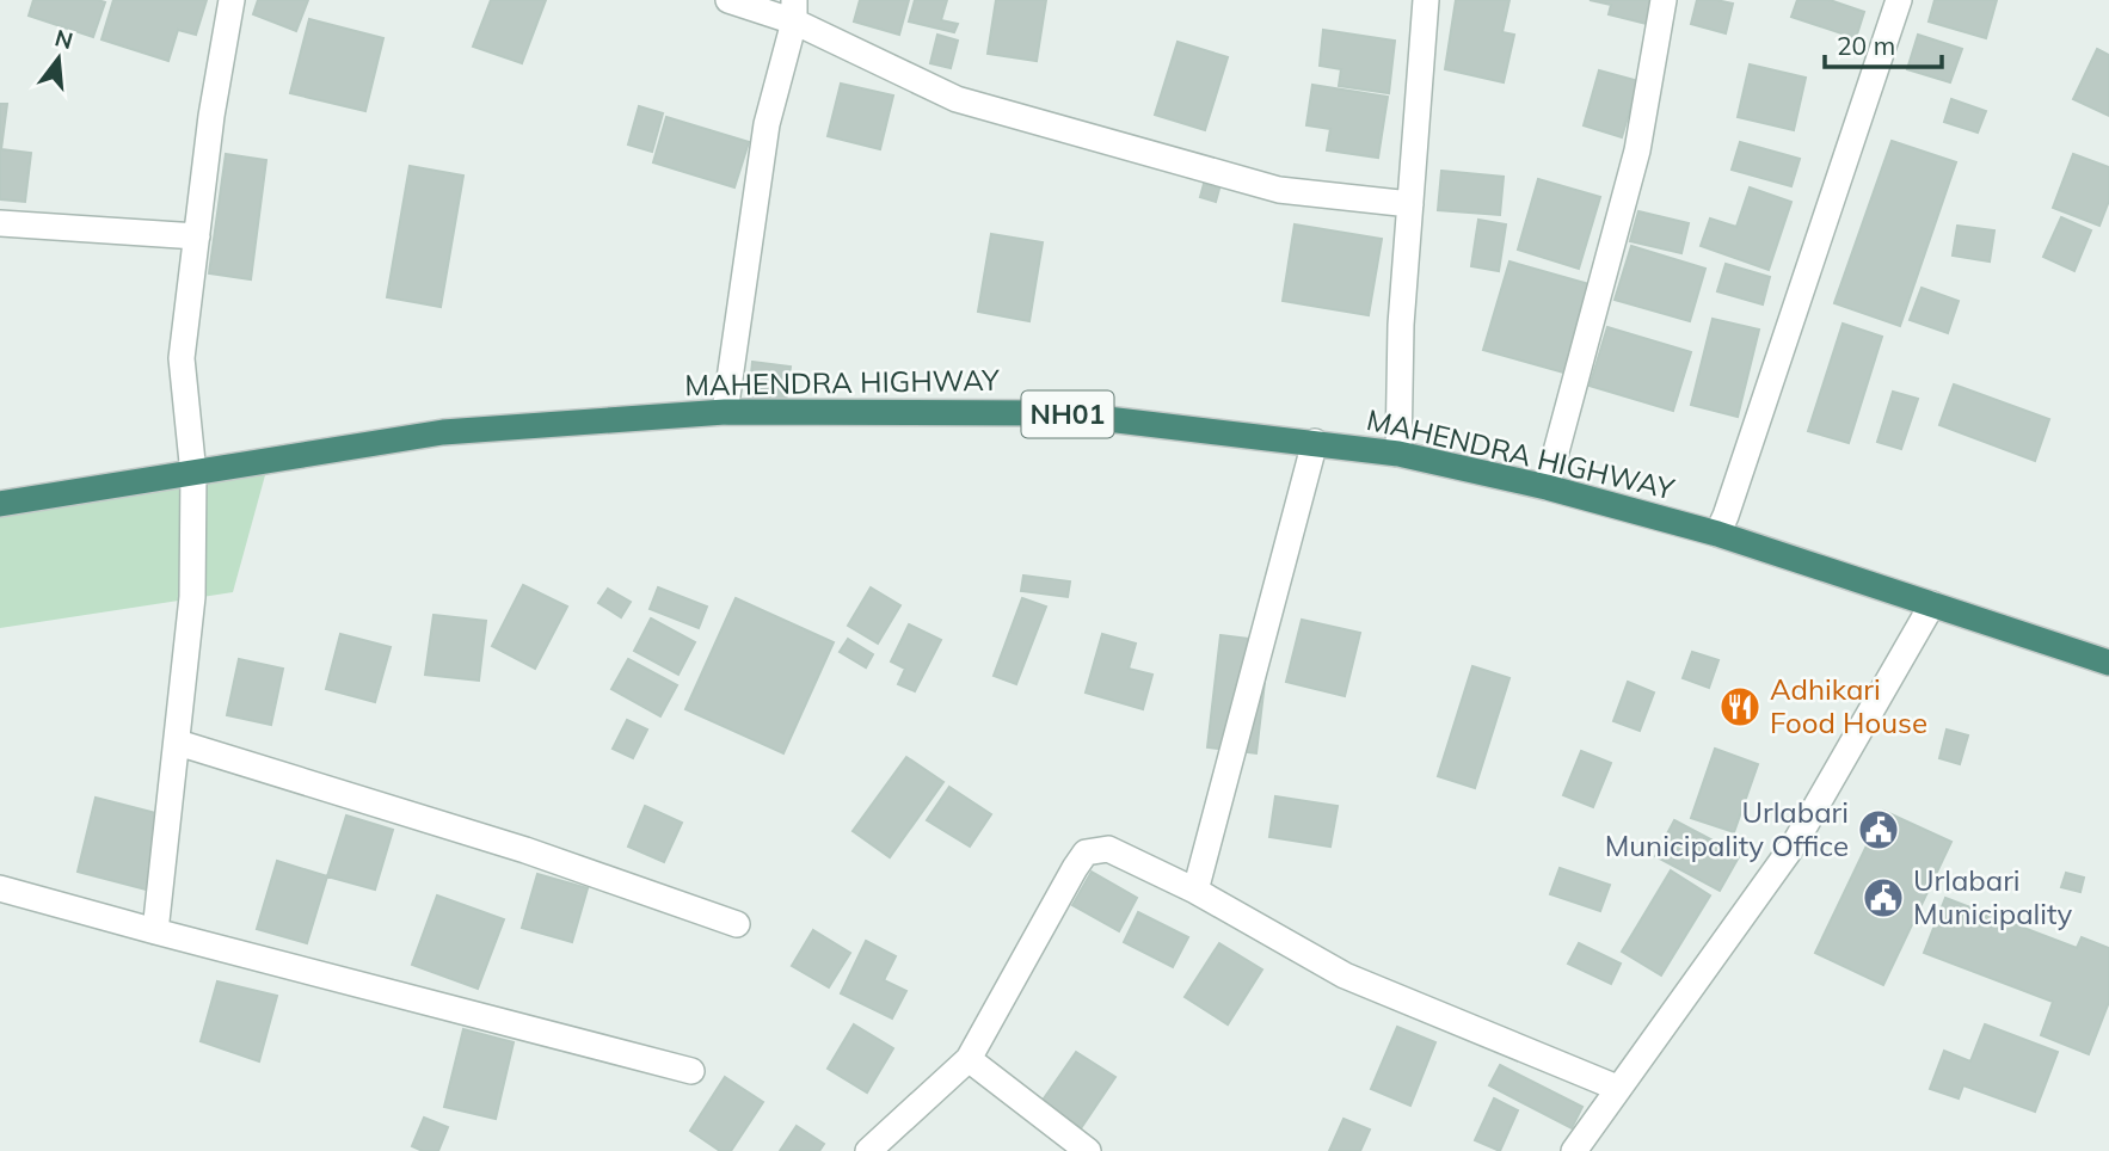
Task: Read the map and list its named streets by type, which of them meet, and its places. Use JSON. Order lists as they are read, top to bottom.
{
  "streets": {
    "highway": ["MAHENDRA HIGHWAY", "NH01"]
  },
  "places": {
    "restaurant": ["Adhikari Food House"],
    "public building": ["Urlabari Municipality Office", "Urlabari Municipality"]
  },
  "scale_bar": "20 m",
  "north": "top"
}
